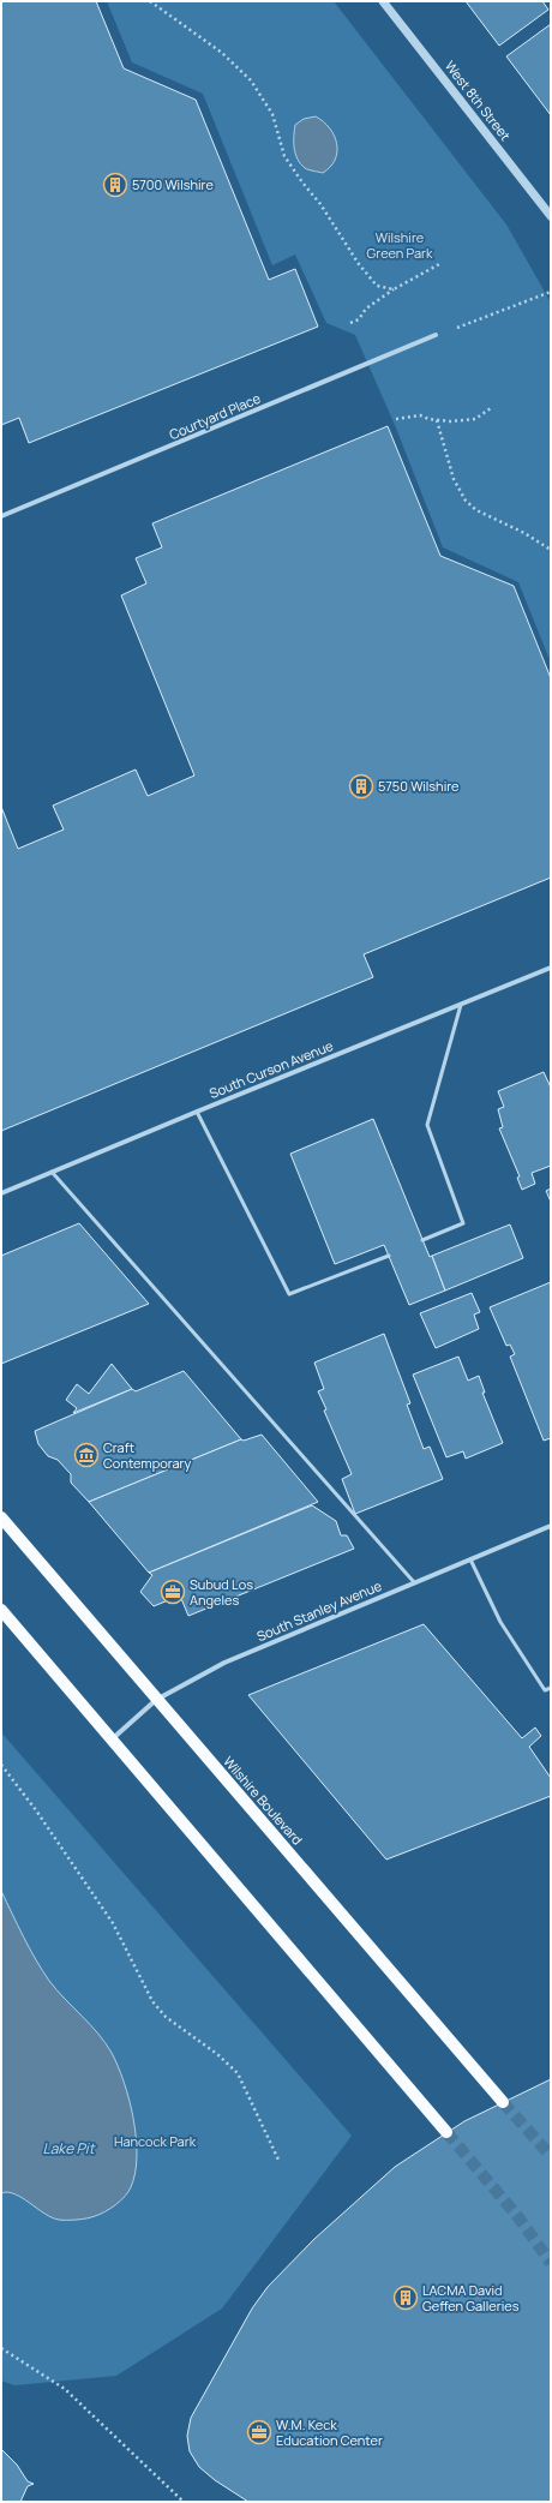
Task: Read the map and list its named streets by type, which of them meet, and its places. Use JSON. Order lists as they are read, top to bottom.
{
  "streets": {
    "main road": ["Wilshire Boulevard"],
    "street": [
      "West 8th Street",
      "Courtyard Place",
      "South Curson Avenue",
      "South Stanley Avenue"
    ]
  },
  "crossings": [
    ["South Stanley Avenue", "Wilshire Boulevard"]
  ],
  "water": ["Lake Pit"],
  "parks": ["Wilshire Green Park", "Hancock Park"],
  "places": {
    "building": ["5700 Wilshire", "5750 Wilshire", "LACMA David Geffen Galleries"],
    "museum": ["Craft Contemporary"],
    "office": ["Subud Los Angeles", "W.M. Keck Education Center"]
  }
}
